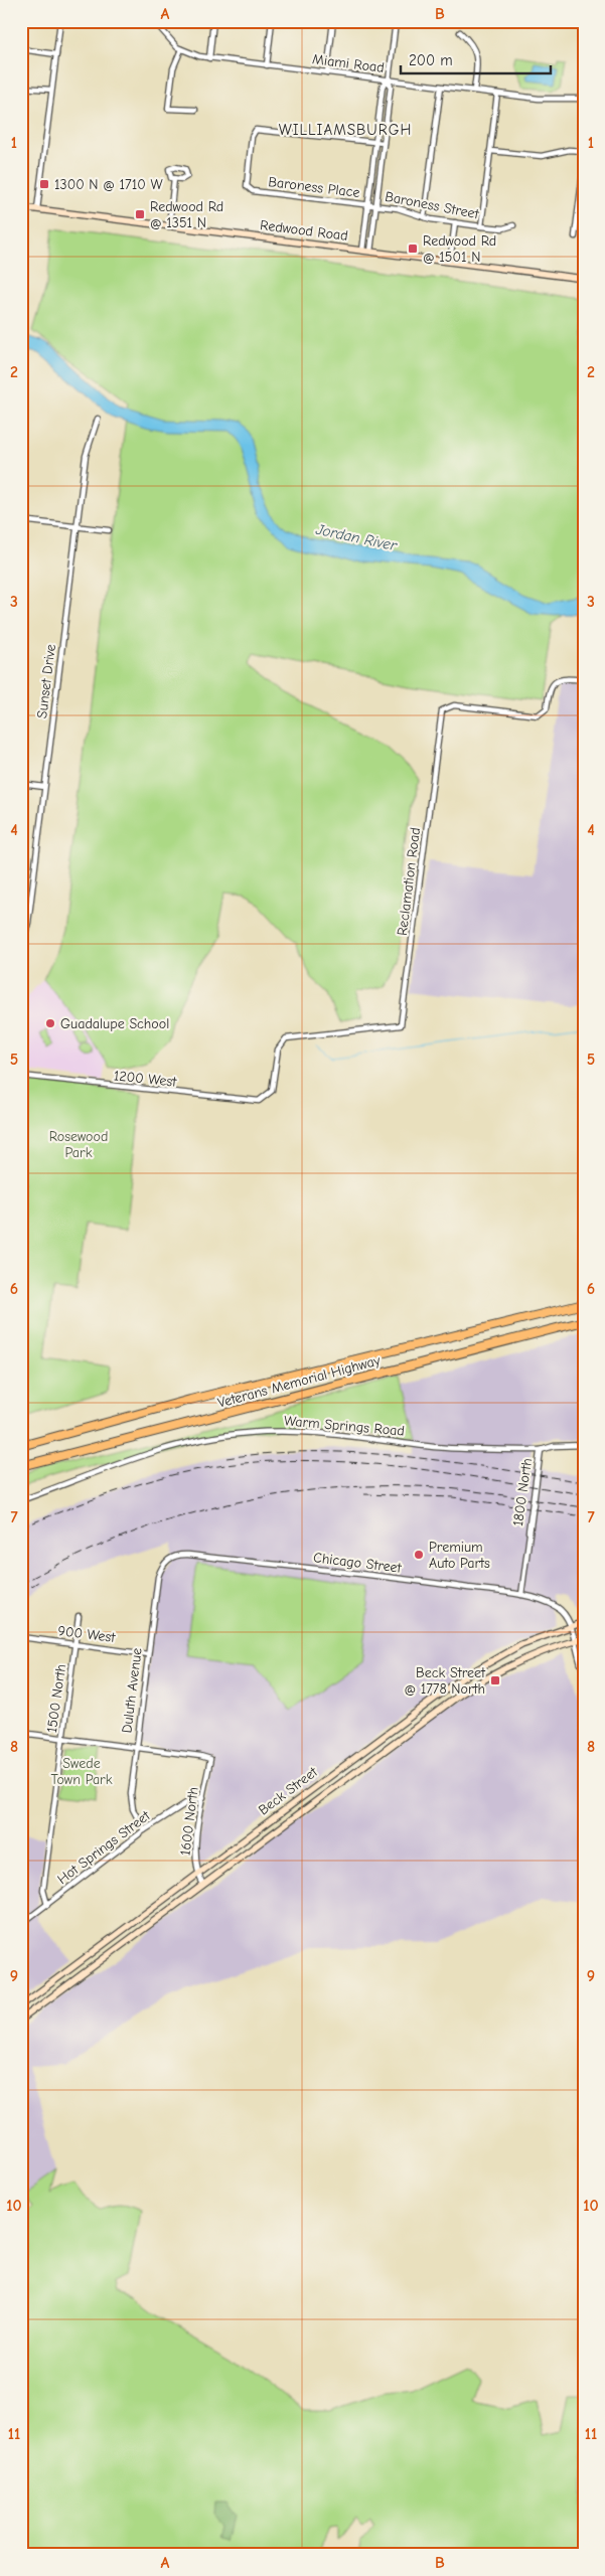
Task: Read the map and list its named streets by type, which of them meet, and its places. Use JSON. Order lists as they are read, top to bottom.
{
  "streets": {
    "highway": ["Veterans Memorial Highway"],
    "main road": ["Redwood Road", "Beck Street"],
    "street": [
      "Miami Road",
      "Baroness Place",
      "Baroness Street",
      "Sunset Drive",
      "Reclamation Road",
      "1200 West",
      "Warm Springs Road",
      "1800 North",
      "Chicago Street",
      "900 West",
      "Duluth Avenue",
      "1500 North",
      "1600 North",
      "Hot Springs Street"
    ]
  },
  "crossings": [
    ["Baroness Place", "Baroness Street"],
    ["Reclamation Road", "1200 West"],
    ["Warm Springs Road", "1800 North"],
    ["1800 North", "Chicago Street"],
    ["Chicago Street", "Duluth Avenue"],
    ["Chicago Street", "Beck Street"],
    ["900 West", "Duluth Avenue"],
    ["900 West", "1500 North"],
    ["Duluth Avenue", "1600 North"],
    ["Duluth Avenue", "Hot Springs Street"],
    ["1500 North", "Hot Springs Street"],
    ["Beck Street", "1600 North"],
    ["1600 North", "Hot Springs Street"]
  ],
  "districts": ["WILLIAMSBURGH"],
  "water": ["Jordan River"],
  "parks": ["Rosewood Park", "Swede Town Park"],
  "places": {
    "transit": [
      "1300 N @ 1710 W",
      "Redwood Rd @ 1351 N",
      "Redwood Rd @ 1501 N",
      "Beck Street @ 1778 North"
    ],
    "other": ["Guadalupe School", "Premium Auto Parts"]
  },
  "scale_bar": "200 m",
  "grid": {
    "columns": ["A", "B"],
    "rows": [
      "1",
      "2",
      "3",
      "4",
      "5",
      "6",
      "7",
      "8",
      "9",
      "10",
      "11"
    ]
  }
}
